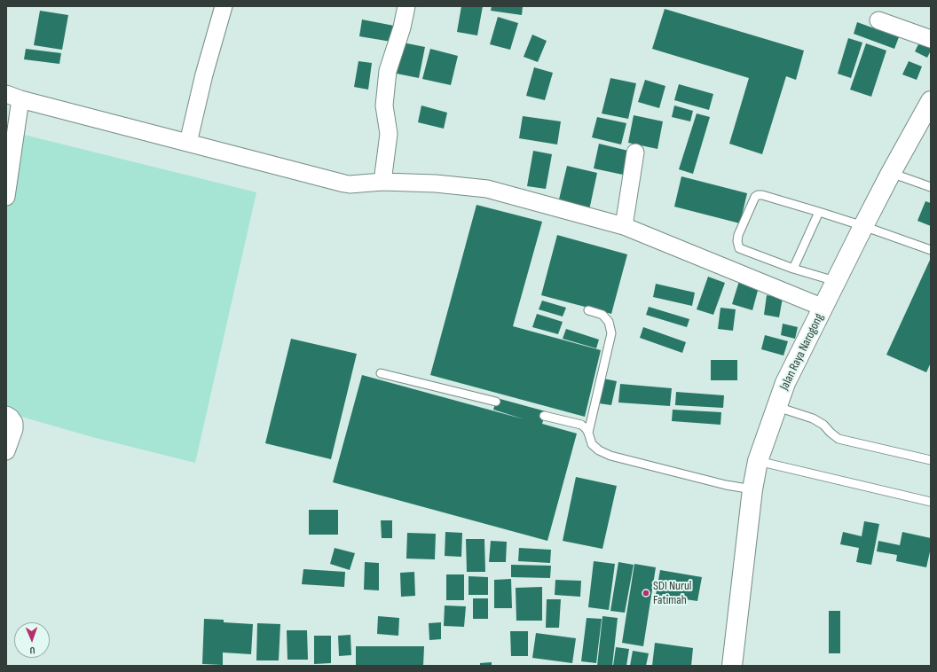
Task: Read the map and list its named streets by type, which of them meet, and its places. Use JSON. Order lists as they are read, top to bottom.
{
  "streets": {
    "main road": ["Jalan Raya Narogong"]
  },
  "places": ["SDI Nurul Fatimah"],
  "north": "bottom"
}
